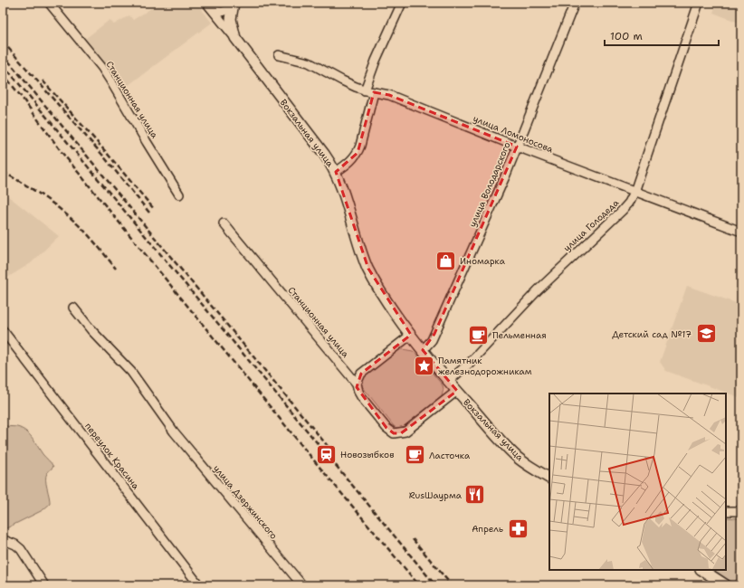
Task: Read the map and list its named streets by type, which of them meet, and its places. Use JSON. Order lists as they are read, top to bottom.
{
  "streets": {
    "main road": ["Вокзальная улица"],
    "street": [
      "Станционная улица",
      "улица Ломоносова",
      "улица Володарского",
      "улица Голодеда",
      "переулок Красина",
      "улица Дзержинского"
    ]
  },
  "crossings": [
    ["Станционная улица", "Вокзальная улица"],
    ["Вокзальная улица", "улица Володарского"],
    ["Вокзальная улица", "улица Голодеда"],
    ["улица Ломоносова", "улица Володарского"],
    ["улица Ломоносова", "улица Голодеда"]
  ],
  "places": {
    "shop": ["Иномарка"],
    "school or university": ["Детский сад №17"],
    "cafe": ["Пельменная", "Ласточка"],
    "place": ["Памятник железнодорожникам"],
    "station": ["Новозыбков"],
    "restaurant": ["RusШаурма"],
    "pharmacy": ["Апрель"]
  },
  "scale_bar": "100 m"
}
